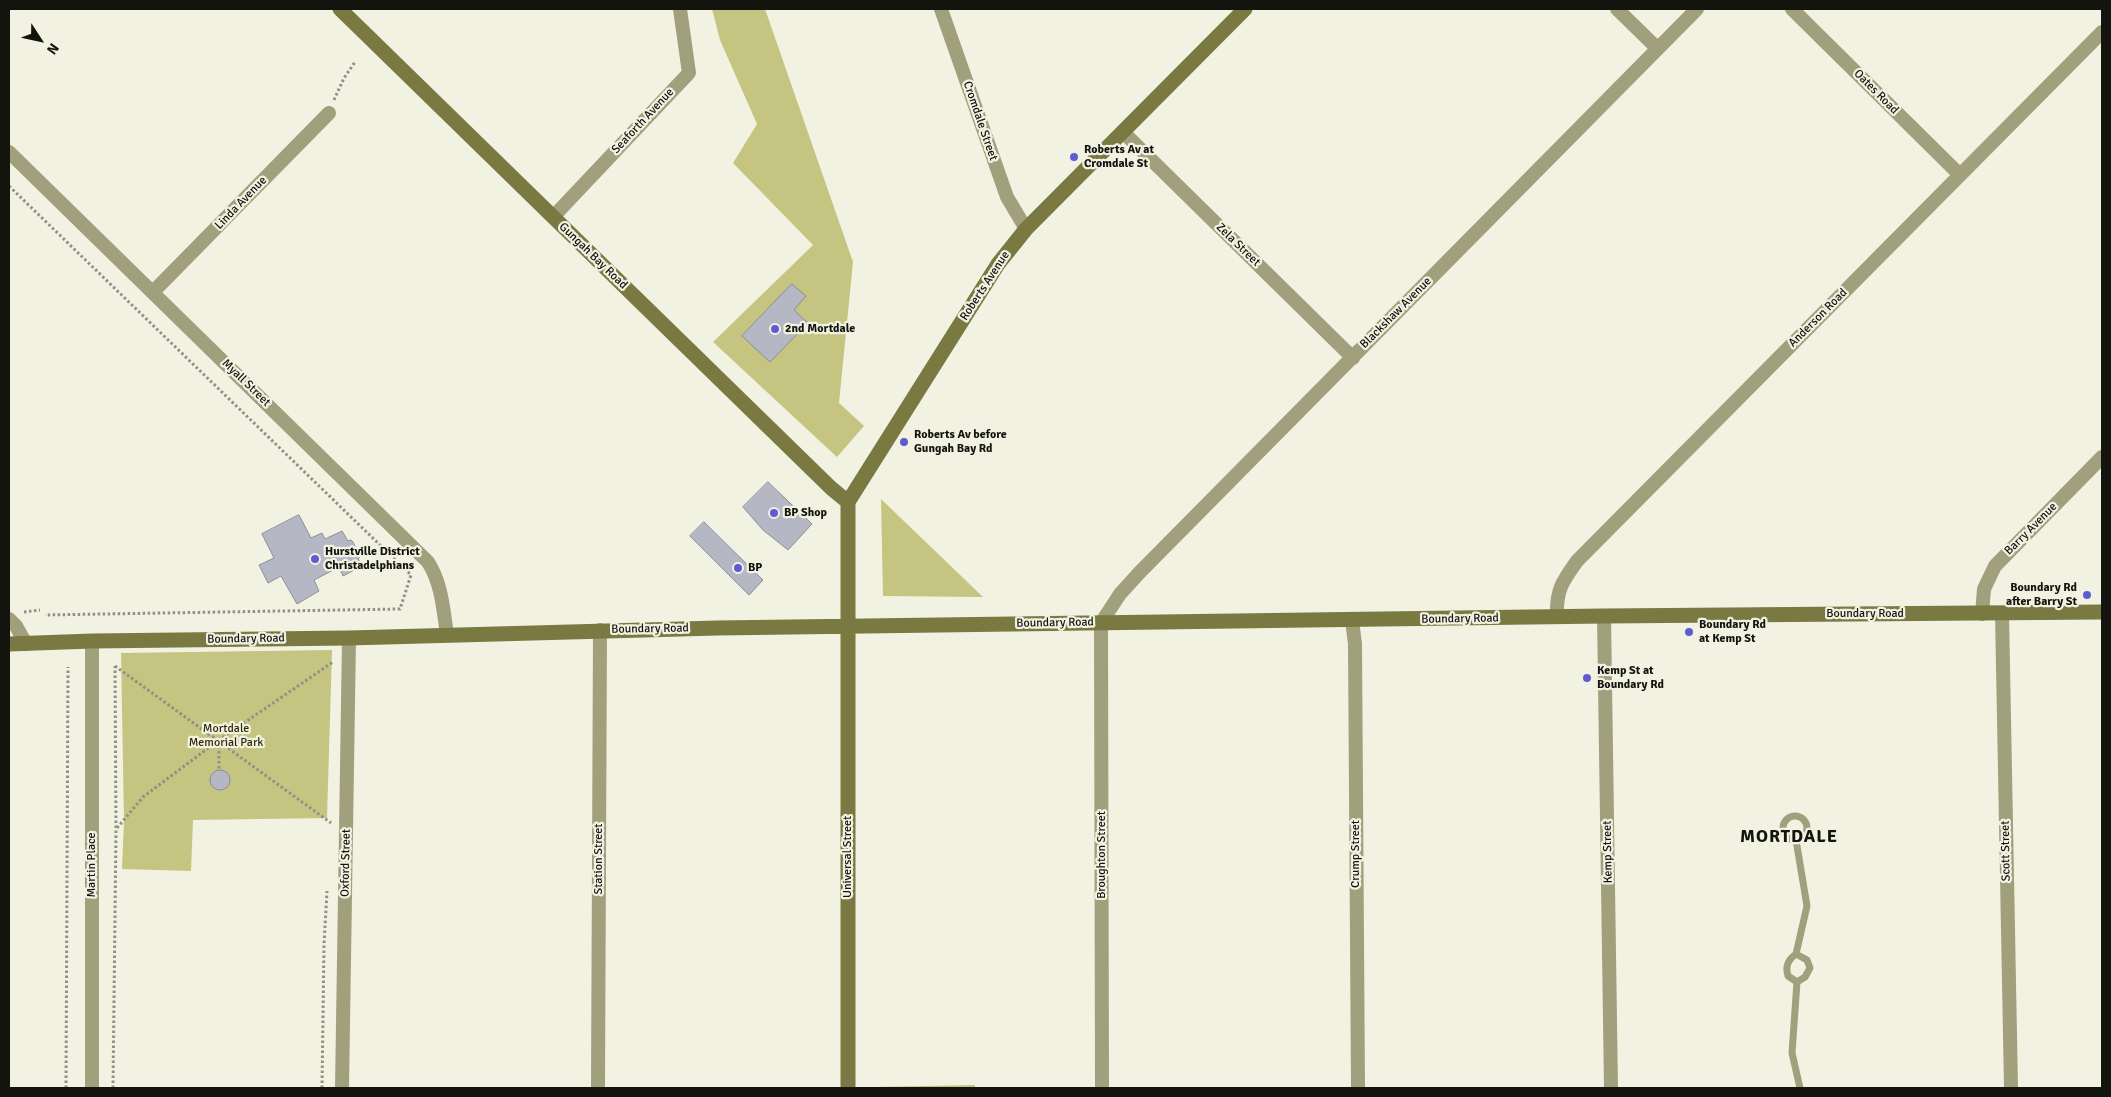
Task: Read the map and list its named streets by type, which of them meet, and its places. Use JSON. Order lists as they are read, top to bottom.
{
  "streets": {
    "main road": [
      "Gungah Bay Road",
      "Roberts Avenue",
      "Boundary Road",
      "Universal Street"
    ],
    "street": [
      "Oates Road",
      "Seaforth Avenue",
      "Cromdale Street",
      "Linda Avenue",
      "Zela Street",
      "Blackshaw Avenue",
      "Anderson Road",
      "Myall Street",
      "Barry Avenue",
      "Scott Street",
      "Kemp Street",
      "Crump Street",
      "Broughton Street",
      "Station Street",
      "Oxford Street",
      "Martin Place"
    ]
  },
  "crossings": [
    ["Oates Road", "Anderson Road"],
    ["Seaforth Avenue", "Gungah Bay Road"],
    ["Cromdale Street", "Roberts Avenue"],
    ["Linda Avenue", "Myall Street"],
    ["Zela Street", "Roberts Avenue"],
    ["Zela Street", "Blackshaw Avenue"],
    ["Gungah Bay Road", "Roberts Avenue"],
    ["Blackshaw Avenue", "Boundary Road"],
    ["Blackshaw Avenue", "Broughton Street"],
    ["Anderson Road", "Boundary Road"],
    ["Myall Street", "Boundary Road"],
    ["Barry Avenue", "Boundary Road"],
    ["Boundary Road", "Scott Street"],
    ["Boundary Road", "Kemp Street"],
    ["Boundary Road", "Crump Street"],
    ["Boundary Road", "Broughton Street"],
    ["Boundary Road", "Universal Street"],
    ["Boundary Road", "Station Street"],
    ["Boundary Road", "Oxford Street"],
    ["Boundary Road", "Martin Place"]
  ],
  "districts": ["MORTDALE"],
  "parks": ["Mortdale Memorial Park"],
  "places": [
    "Roberts Av at Cromdale St",
    "2nd Mortdale",
    "Roberts Av before Gungah Bay Rd",
    "BP Shop",
    "Hurstville District Christadelphians",
    "BP",
    "Boundary Rd after Barry St",
    "Boundary Rd at Kemp St",
    "Kemp St at Boundary Rd"
  ],
  "north": "bottom right"
}
